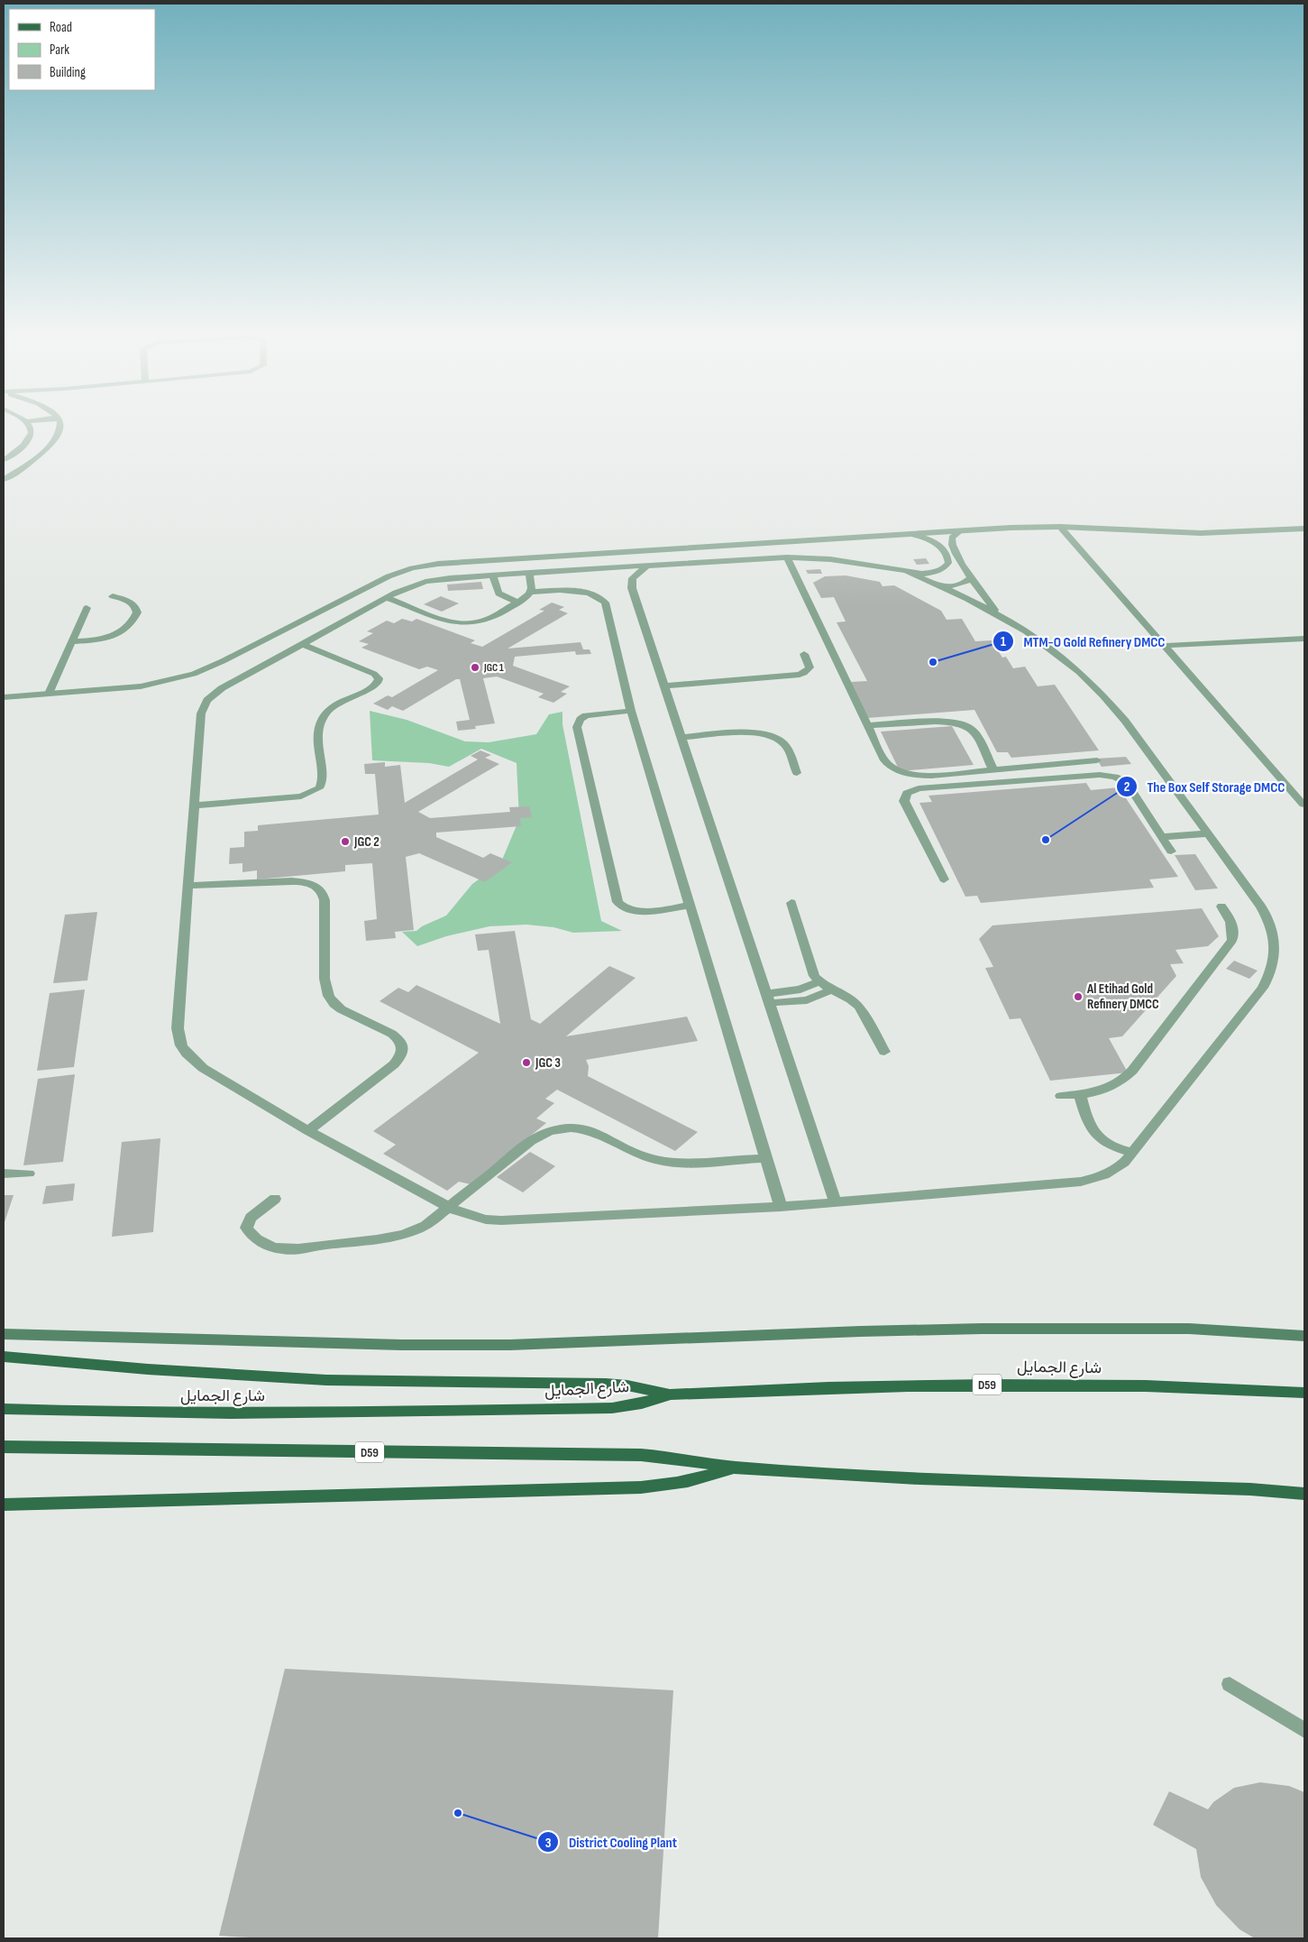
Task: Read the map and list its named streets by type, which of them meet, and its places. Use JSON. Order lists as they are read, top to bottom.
{
  "streets": {
    "main road": ["شارع الجمايل", "D59"]
  },
  "places": [
    "MTM-O Gold Refinery DMCC",
    "JGC 1",
    "The Box Self Storage DMCC",
    "JGC 2",
    "Al Etihad Gold Refinery DMCC",
    "JGC 3",
    "District Cooling Plant"
  ],
  "legend": ["Road", "Park", "Building"]
}
